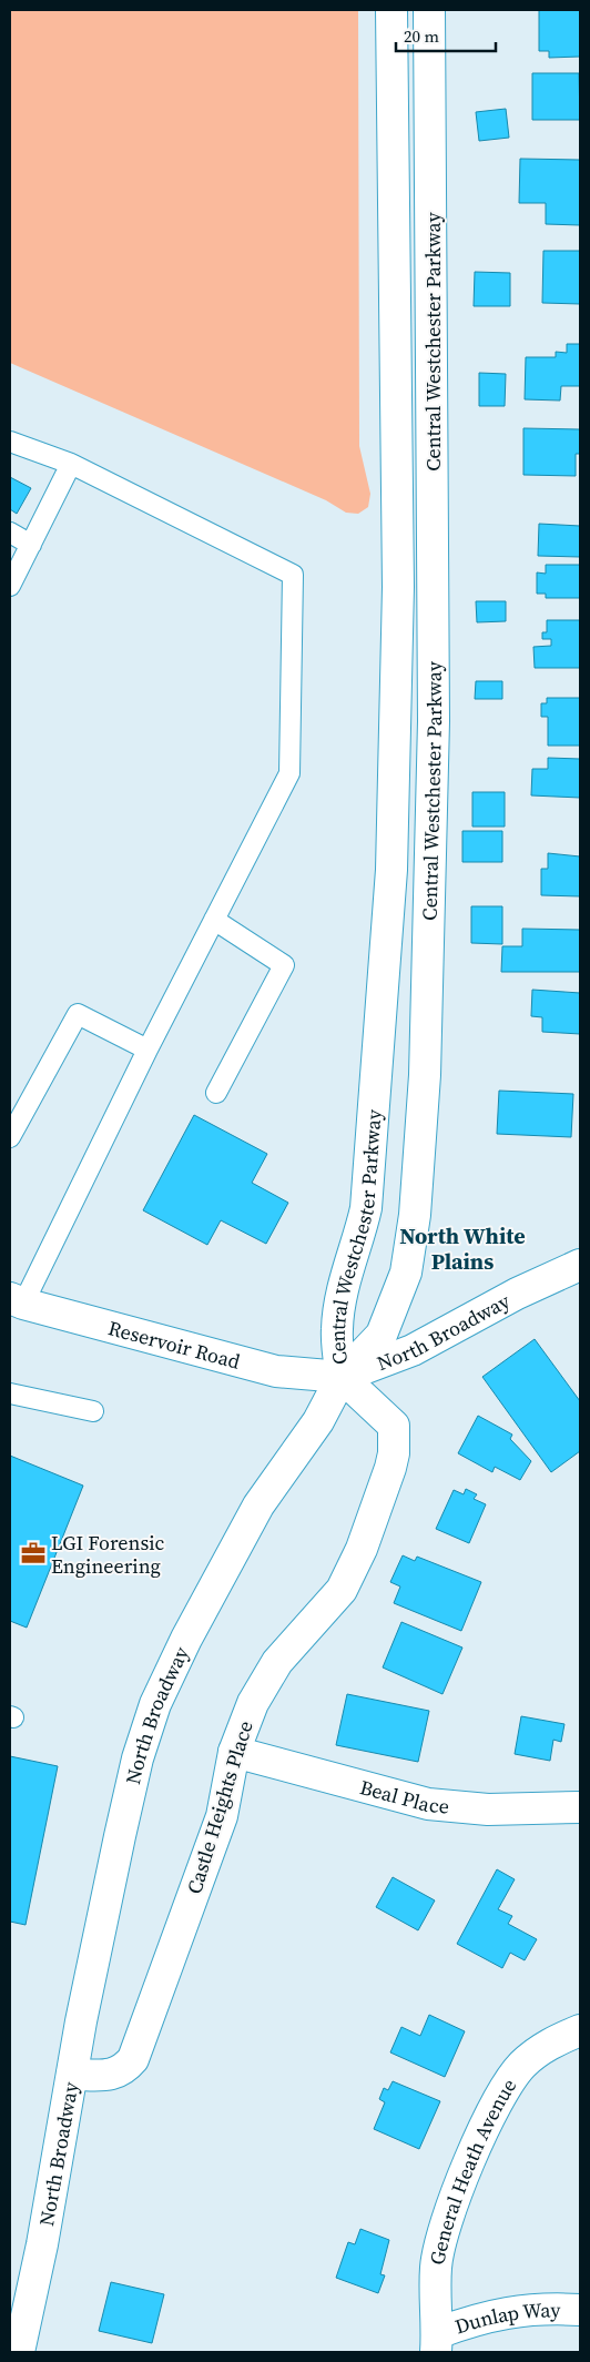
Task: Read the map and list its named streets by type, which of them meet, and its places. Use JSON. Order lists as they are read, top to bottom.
{
  "streets": {
    "main road": [
      "Central Westchester Parkway",
      "North Broadway",
      "Reservoir Road",
      "Beal Place",
      "Castle Heights Place",
      "General Heath Avenue",
      "Dunlap Way"
    ]
  },
  "crossings": [
    ["Central Westchester Parkway", "North Broadway"],
    ["Central Westchester Parkway", "Reservoir Road"],
    ["Central Westchester Parkway", "Castle Heights Place"],
    ["North Broadway", "Reservoir Road"],
    ["North Broadway", "Castle Heights Place"],
    ["Reservoir Road", "Castle Heights Place"],
    ["Beal Place", "Castle Heights Place"],
    ["General Heath Avenue", "Dunlap Way"]
  ],
  "districts": ["North White Plains"],
  "places": {
    "office": ["LGI Forensic Engineering"]
  },
  "scale_bar": "20 m"
}
